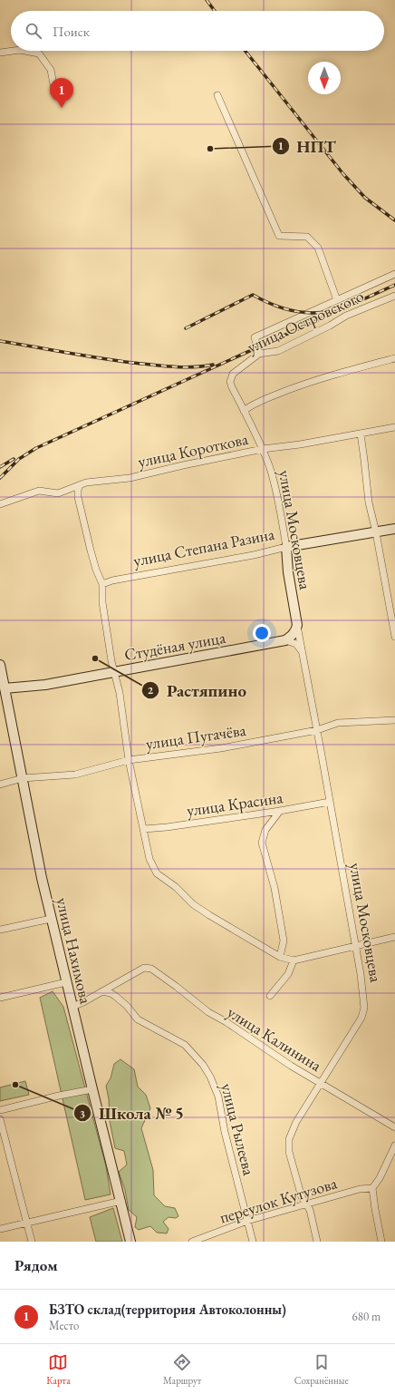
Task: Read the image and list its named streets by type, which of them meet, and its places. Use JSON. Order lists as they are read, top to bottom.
{
  "streets": {
    "main road": [
      "улица Московцева",
      "улица Степана Разина",
      "Студёная улица",
      "улица Нахимова"
    ],
    "street": [
      "улица Островского",
      "улица Короткова",
      "улица Пугачёва",
      "улица Красина",
      "улица Калинина",
      "улица Рылеева",
      "переулок Кутузова"
    ]
  },
  "crossings": [
    ["улица Островского", "улица Московцева"],
    ["улица Короткова", "улица Московцева"],
    ["улица Московцева", "улица Степана Разина"],
    ["улица Московцева", "улица Пугачёва"],
    ["улица Московцева", "улица Красина"],
    ["улица Московцева", "улица Калинина"],
    ["улица Московцева", "переулок Кутузова"],
    ["Студёная улица", "улица Нахимова"],
    ["улица Пугачёва", "улица Нахимова"],
    ["улица Калинина", "улица Рылеева"],
    ["улица Рылеева", "переулок Кутузова"]
  ],
  "places": ["НПТ", "Растяпино", "Школа № 5"],
  "north": "bottom",
  "page": {
    "search": "Поиск",
    "pins": "1",
    "heading": "Рядом",
    "list": [
      {
        "mark": "1",
        "name": "БЗТО склад(территория Автоколонны)",
        "note": "Место",
        "value": "680 m"
      }
    ],
    "nav": ["Карта", "Маршрут", "Сохранённые"]
  }
}
